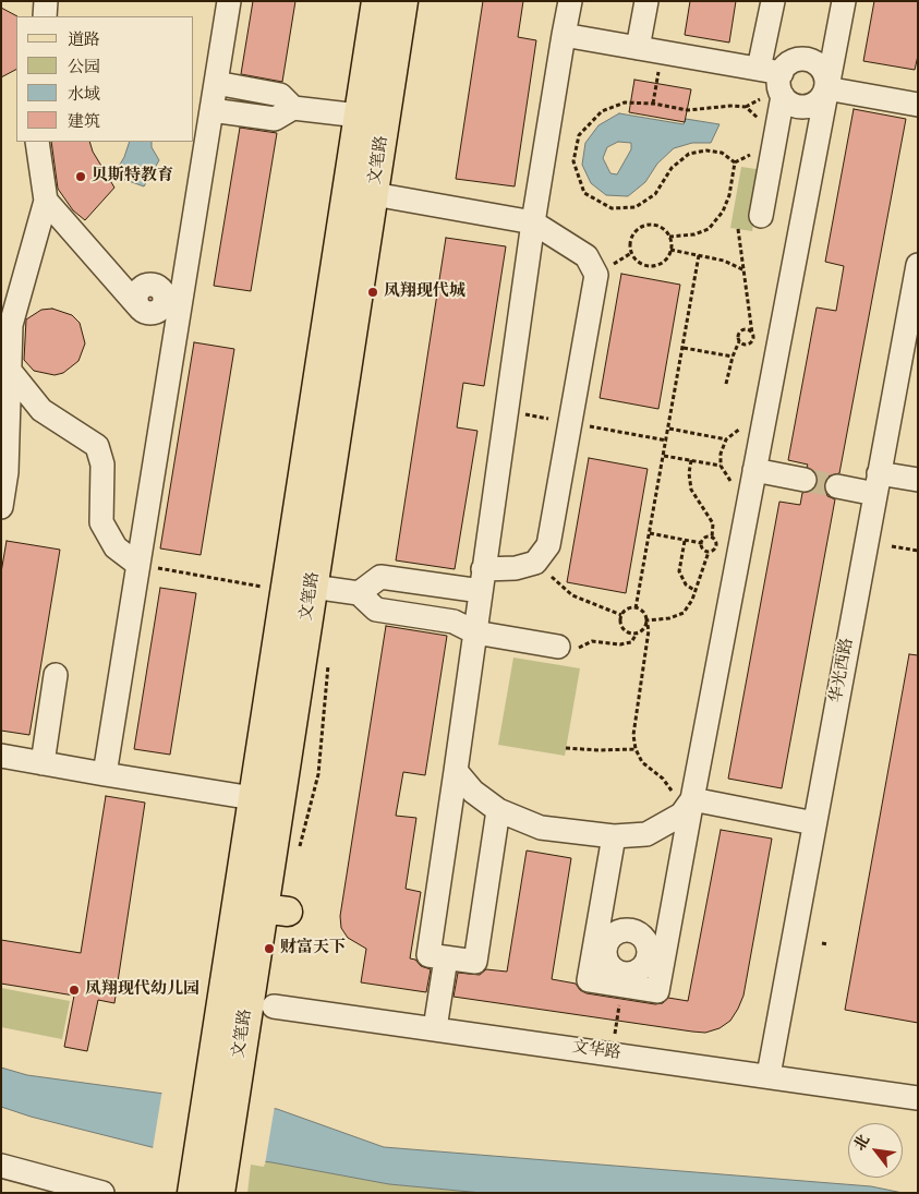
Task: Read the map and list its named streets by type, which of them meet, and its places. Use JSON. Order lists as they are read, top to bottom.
{
  "streets": {
    "main road": ["文笔路"],
    "street": ["华光西路", "文华路"]
  },
  "crossings": [
    ["华光西路", "文华路"]
  ],
  "places": [
    "贝斯特教育",
    "凤翔现代城",
    "财富天下",
    "凤翔现代幼儿园"
  ],
  "legend": [
    "道路",
    "公园",
    "水域",
    "建筑"
  ],
  "north": "top left"
}
